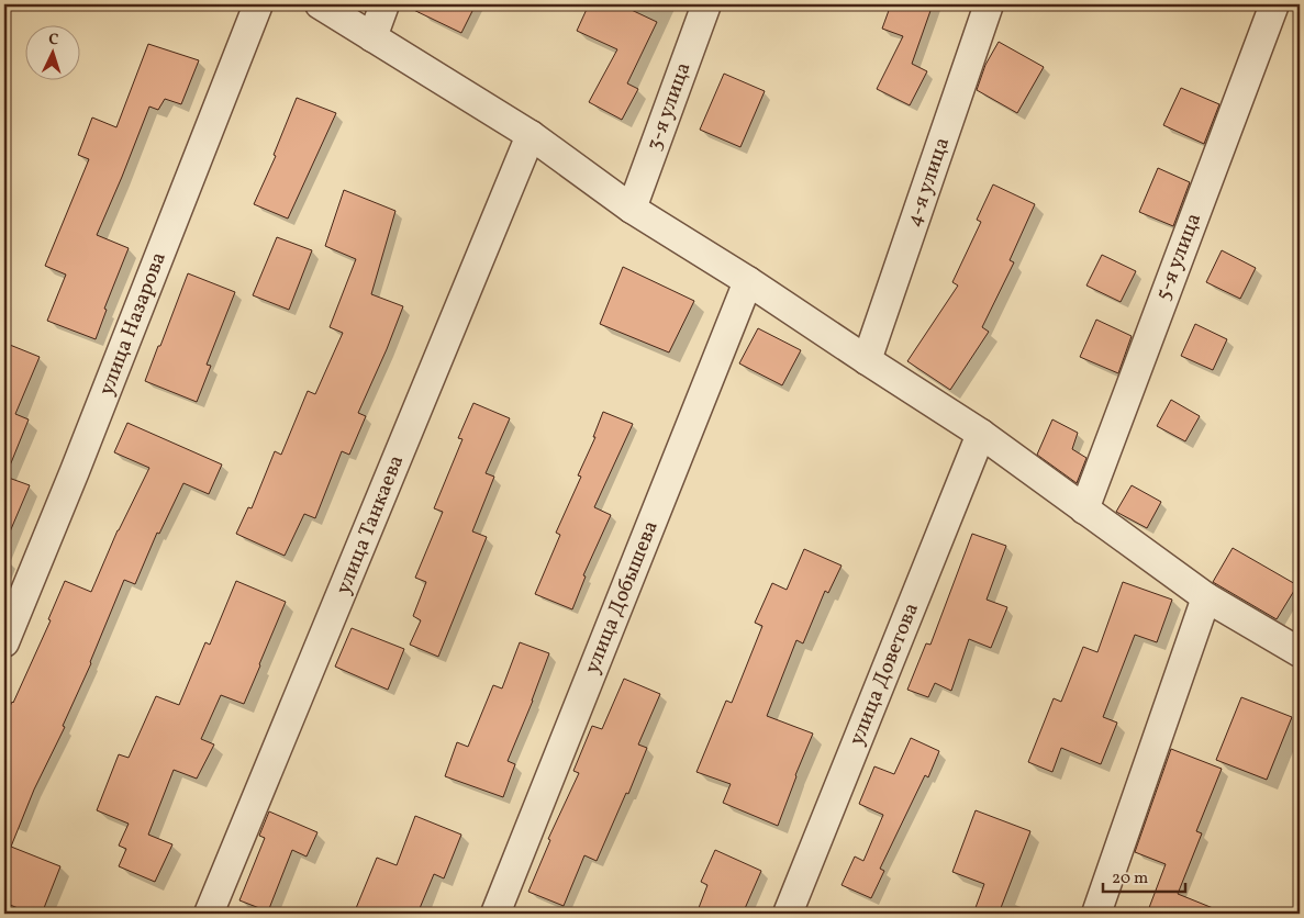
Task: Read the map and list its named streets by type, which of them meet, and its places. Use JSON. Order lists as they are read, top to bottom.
{
  "streets": {
    "street": [
      "3-я улица",
      "4-я улица",
      "5-я улица",
      "улица Назарова",
      "улица Танкаева",
      "улица Добышева",
      "улица Доветова"
    ]
  },
  "scale_bar": "20 m",
  "north": "top"
}
